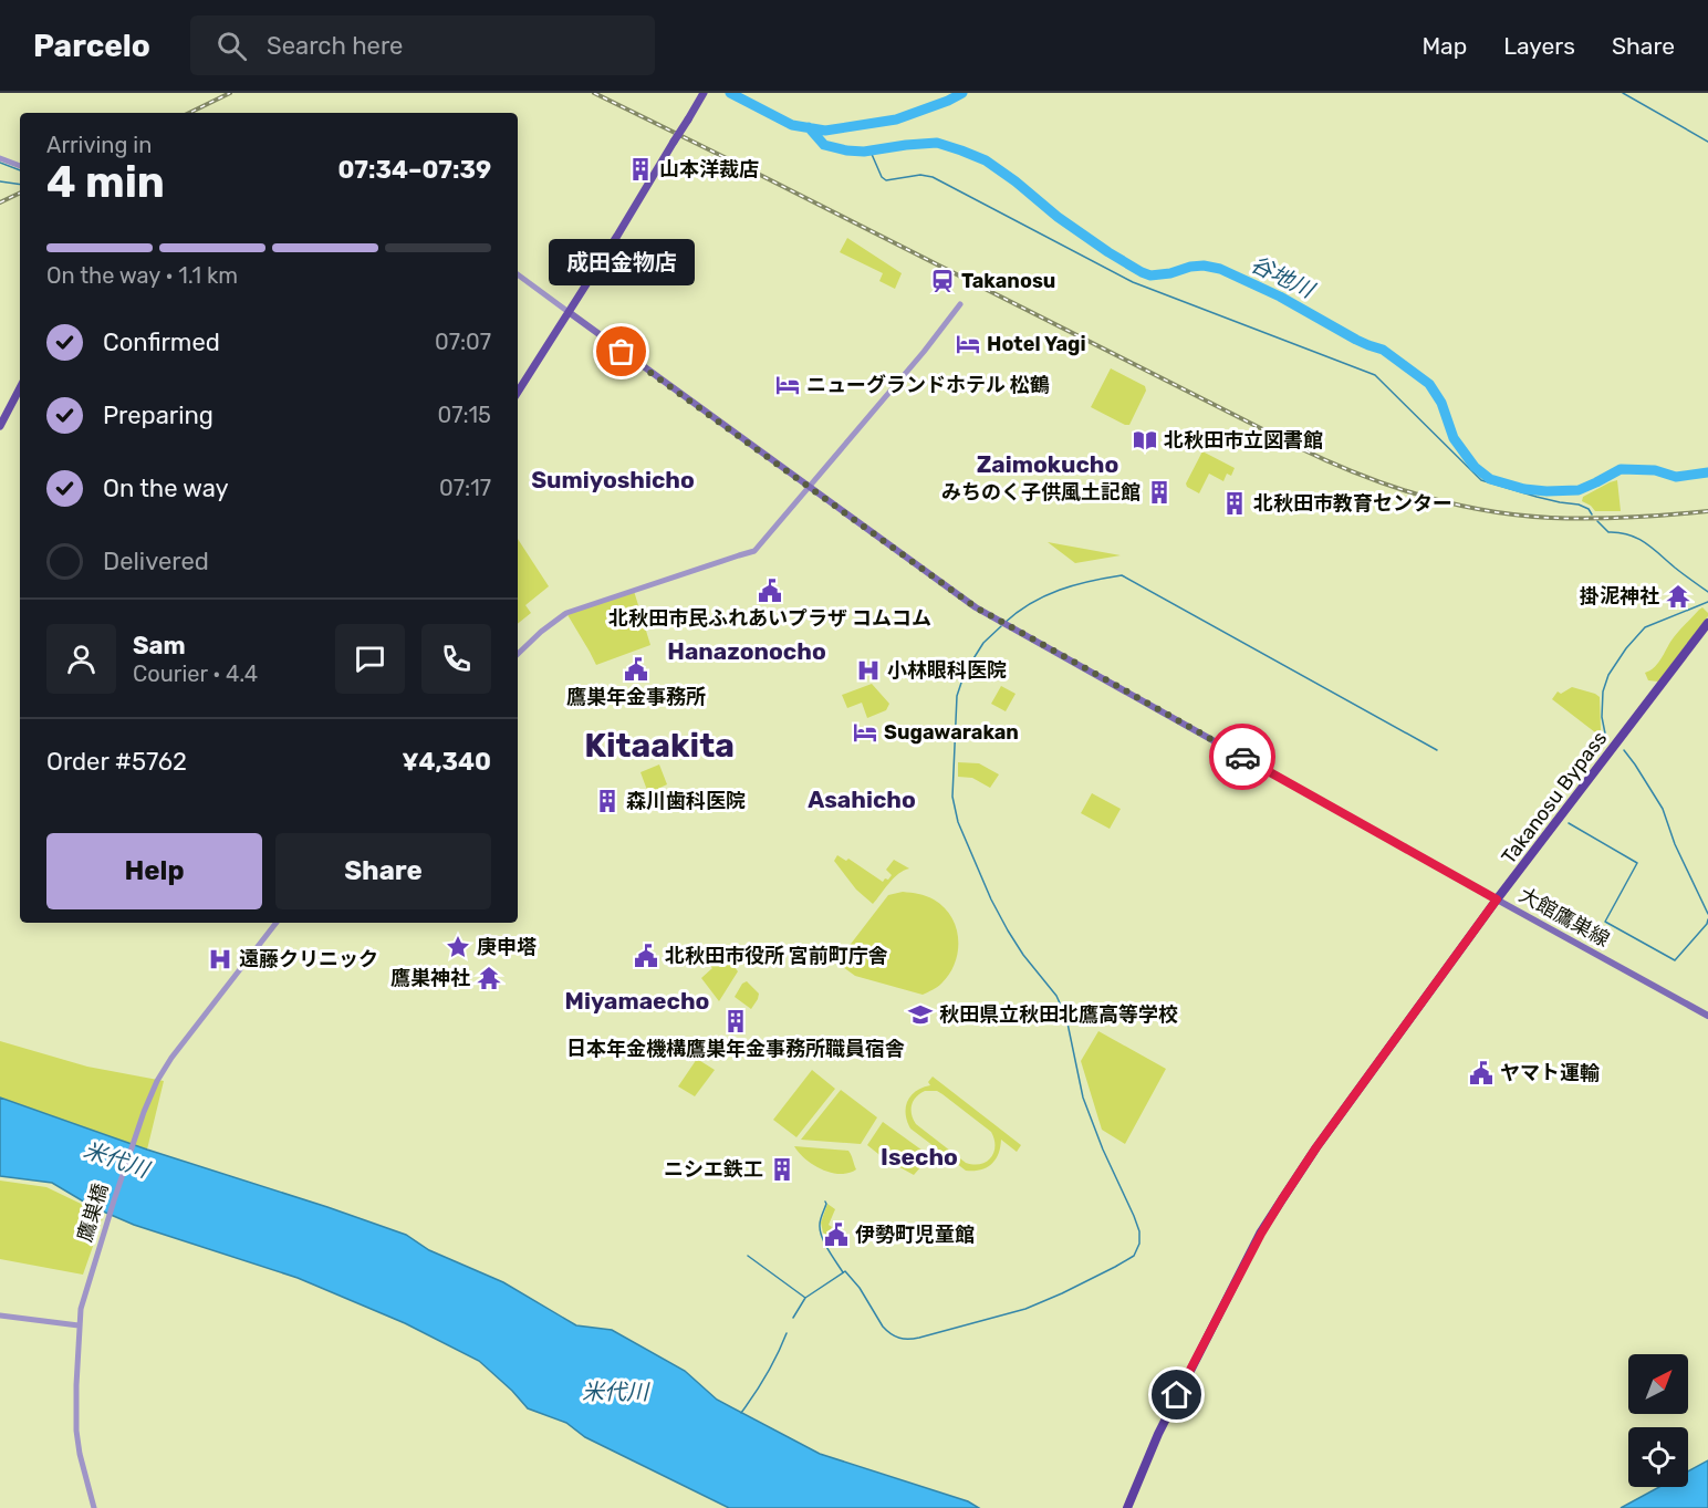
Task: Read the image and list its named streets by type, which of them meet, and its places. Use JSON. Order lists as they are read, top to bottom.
{
  "streets": {
    "highway": ["Takanosu Bypass"],
    "main road": ["大館鷹巣線"],
    "street": ["鷹巣橋"]
  },
  "crossings": [
    ["Takanosu Bypass", "大館鷹巣線"]
  ],
  "districts": [
    "Zaimokucho",
    "Sumiyoshicho",
    "Hanazonocho",
    "Kitaakita",
    "Asahicho",
    "Miyamaecho",
    "Isecho"
  ],
  "water": ["谷地川", "米代川"],
  "places": {
    "building": [
      "山本洋裁店",
      "みちのく子供風土記館",
      "北秋田市教育センター",
      "森川歯科医院",
      "日本年金機構鷹巣年金事務所職員宿舎",
      "ニシエ鉄工"
    ],
    "station": ["Takanosu"],
    "hotel": ["Hotel Yagi", "ニューグランドホテル 松鶴", "Sugawarakan"],
    "other": ["成田金物店"],
    "library": ["北秋田市立図書館"],
    "public building": [
      "北秋田市民ふれあいプラザ コムコム",
      "鷹巣年金事務所",
      "北秋田市役所 宮前町庁舎",
      "ヤマト運輸",
      "伊勢町児童館"
    ],
    "temple": ["掛泥神社", "鷹巣神社"],
    "hospital": ["小林眼科医院", "遠藤クリニック"],
    "place": ["庚申塔"],
    "school or university": ["秋田県立秋田北鷹高等学校"]
  },
  "north": "top right",
  "page": {
    "header": "Parcelo",
    "search": "Search here",
    "nav": ["Map", "Layers", "Share"],
    "heading": ["4 min", "Arriving in", "07:34–07:39"],
    "panel": [
      "Sam",
      "Courier · 4.4",
      "Order #5762",
      "¥4,340"
    ],
    "bar": "On the way · 1.1 km",
    "bubble": "成田金物店",
    "list": [
      ["Confirmed", "07:07"],
      ["Preparing", "07:15"],
      ["On the way", "07:17"],
      "Delivered"
    ],
    "buttons": ["Help", "Share"]
  }
}
